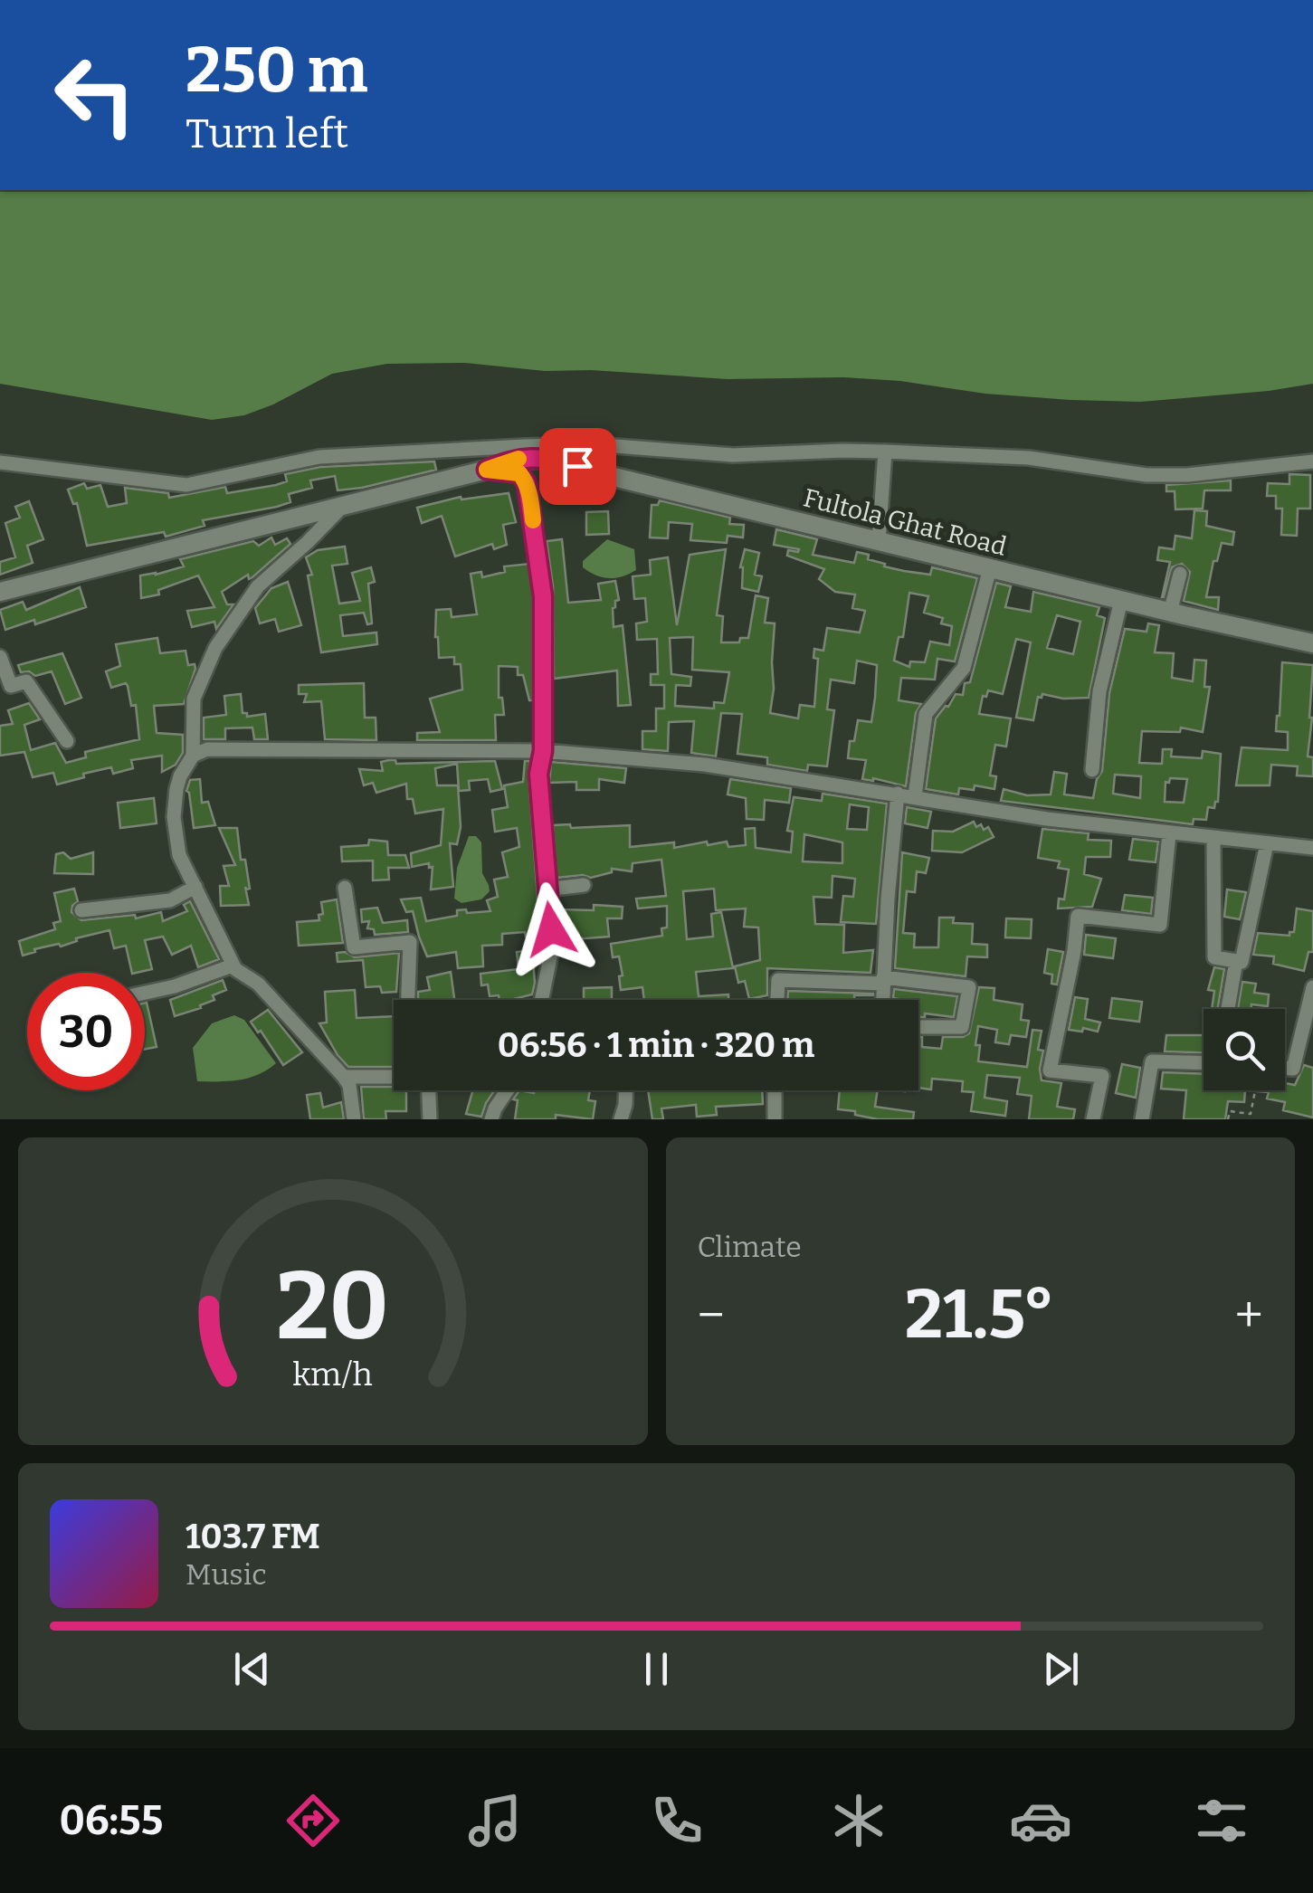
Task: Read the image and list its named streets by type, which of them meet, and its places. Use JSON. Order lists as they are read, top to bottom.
{
  "streets": {
    "street": ["Fultola Ghat Road"]
  },
  "page": {
    "turn": ["250 m", "Turn left"],
    "limit": "30",
    "trip": "06:56 · 1 min · 320 m",
    "tile": "Climate",
    "heat": ["−", "21.5°", "+"],
    "song": ["103.7 FM", "Music"],
    "tabs": "06:55",
    "gauge": ["20", "km/h"]
  }
}
